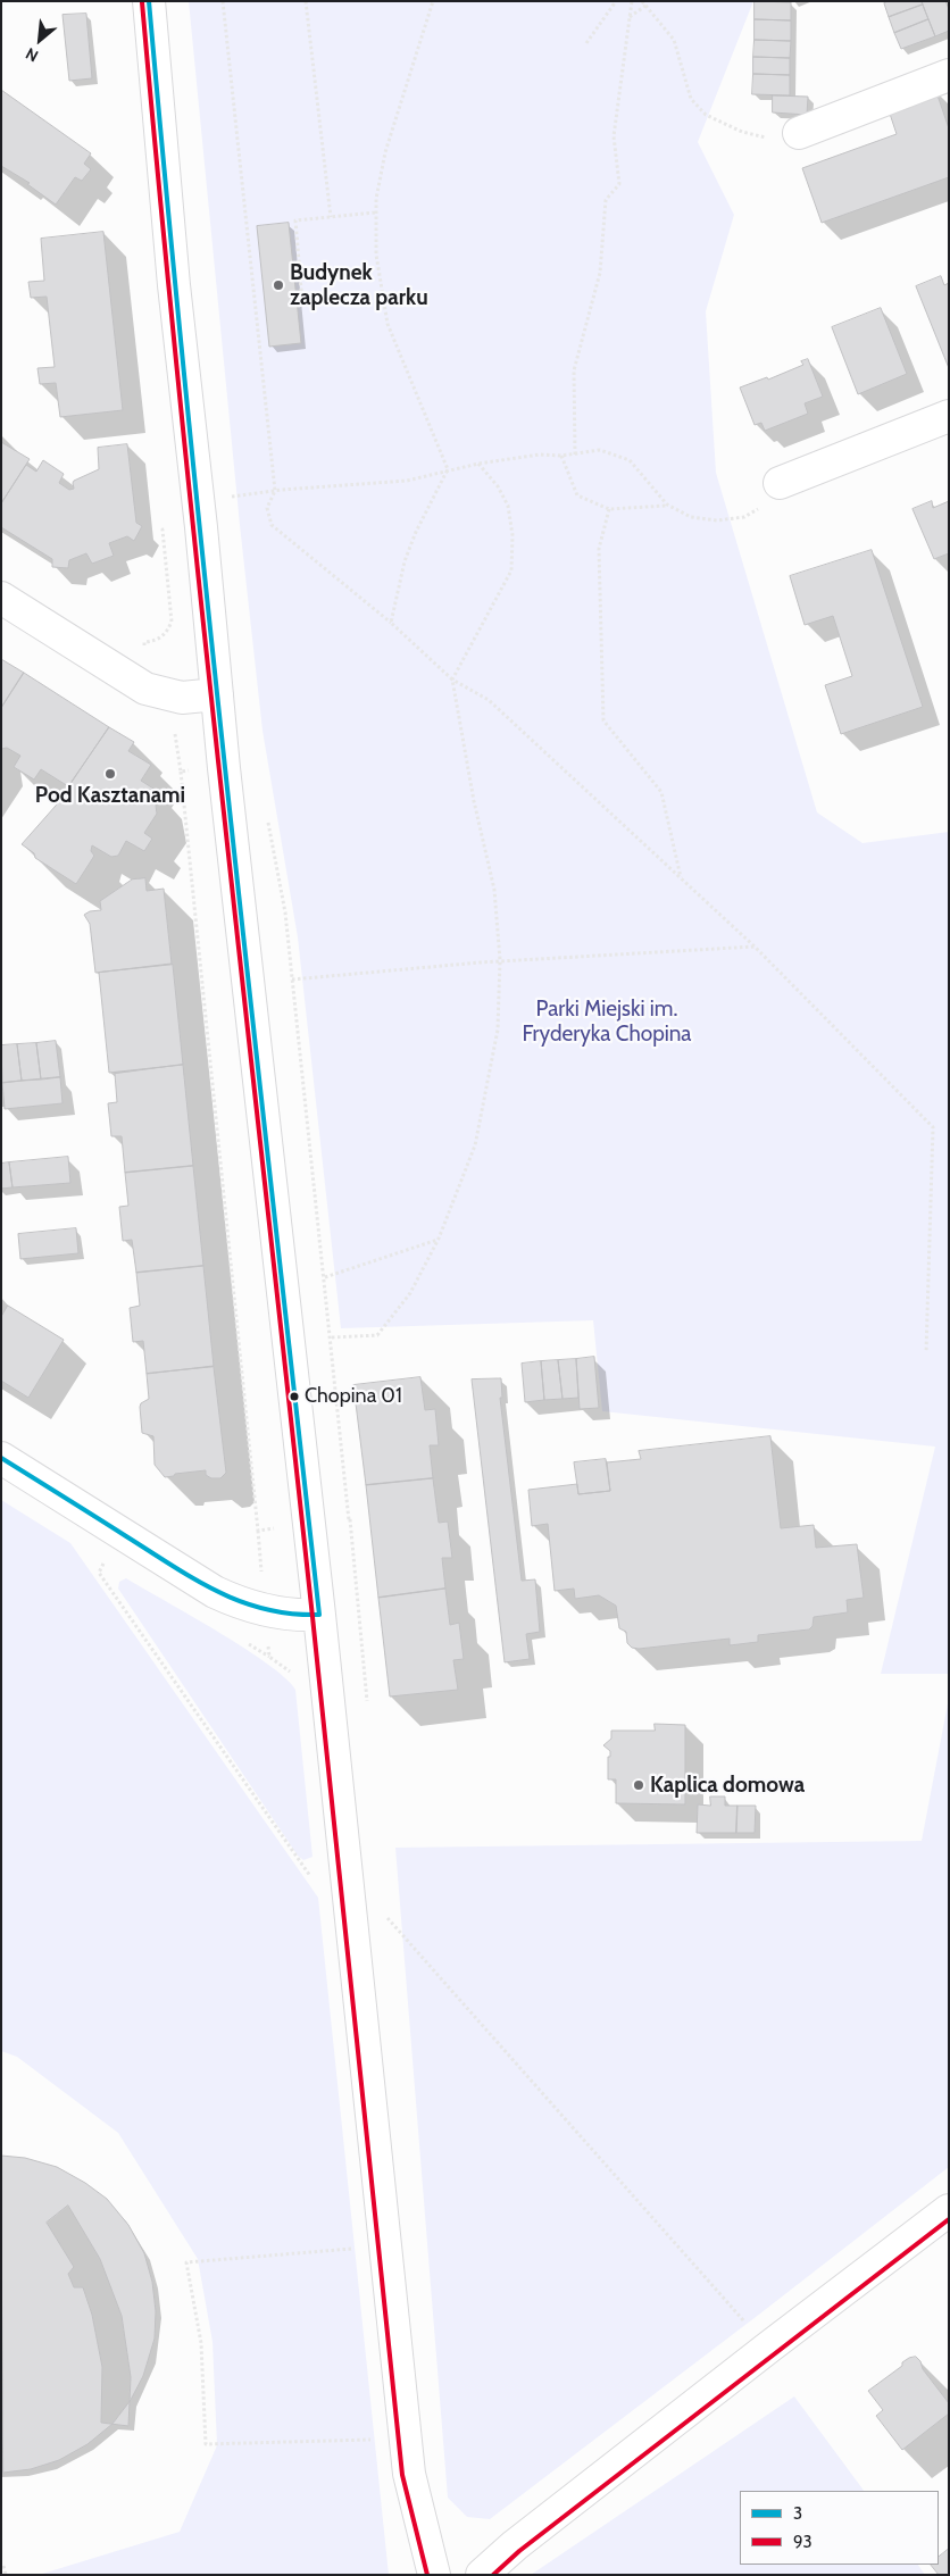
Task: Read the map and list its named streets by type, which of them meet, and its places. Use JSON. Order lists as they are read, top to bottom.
{
  "parks": ["Parki Miejski im. Fryderyka Chopina"],
  "places": [
    "Budynek zaplecza parku",
    "Pod Kasztanami",
    "Chopina 01",
    "Kaplica domowa"
  ],
  "lines": ["transit line 3", "transit line 93"],
  "legend": ["3", "93"],
  "north": "bottom left"
}
